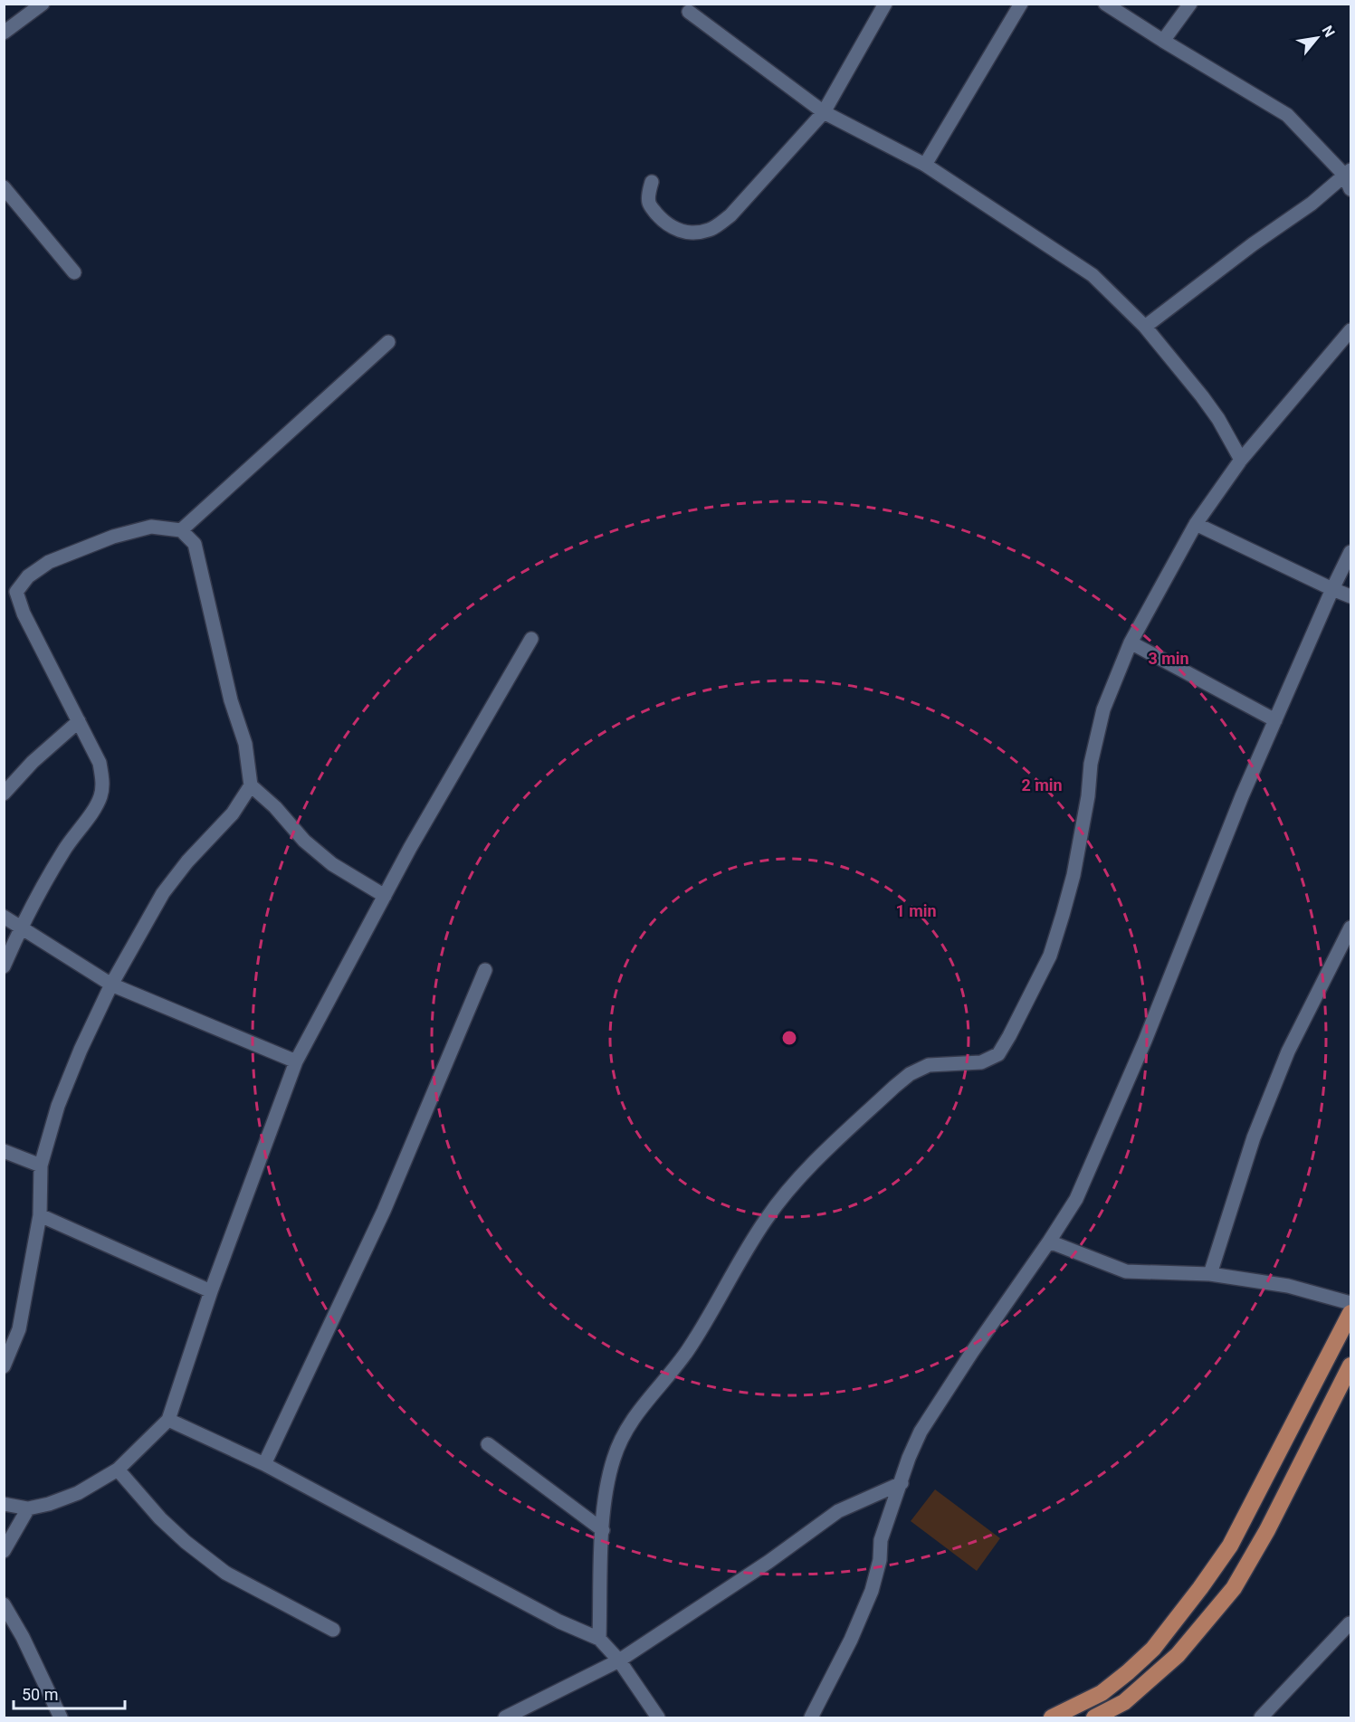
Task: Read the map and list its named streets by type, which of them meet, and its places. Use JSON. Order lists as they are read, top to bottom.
{
  "scale_bar": "50 m",
  "north": "top right",
  "rings": ["3 min", "2 min", "1 min"]
}
